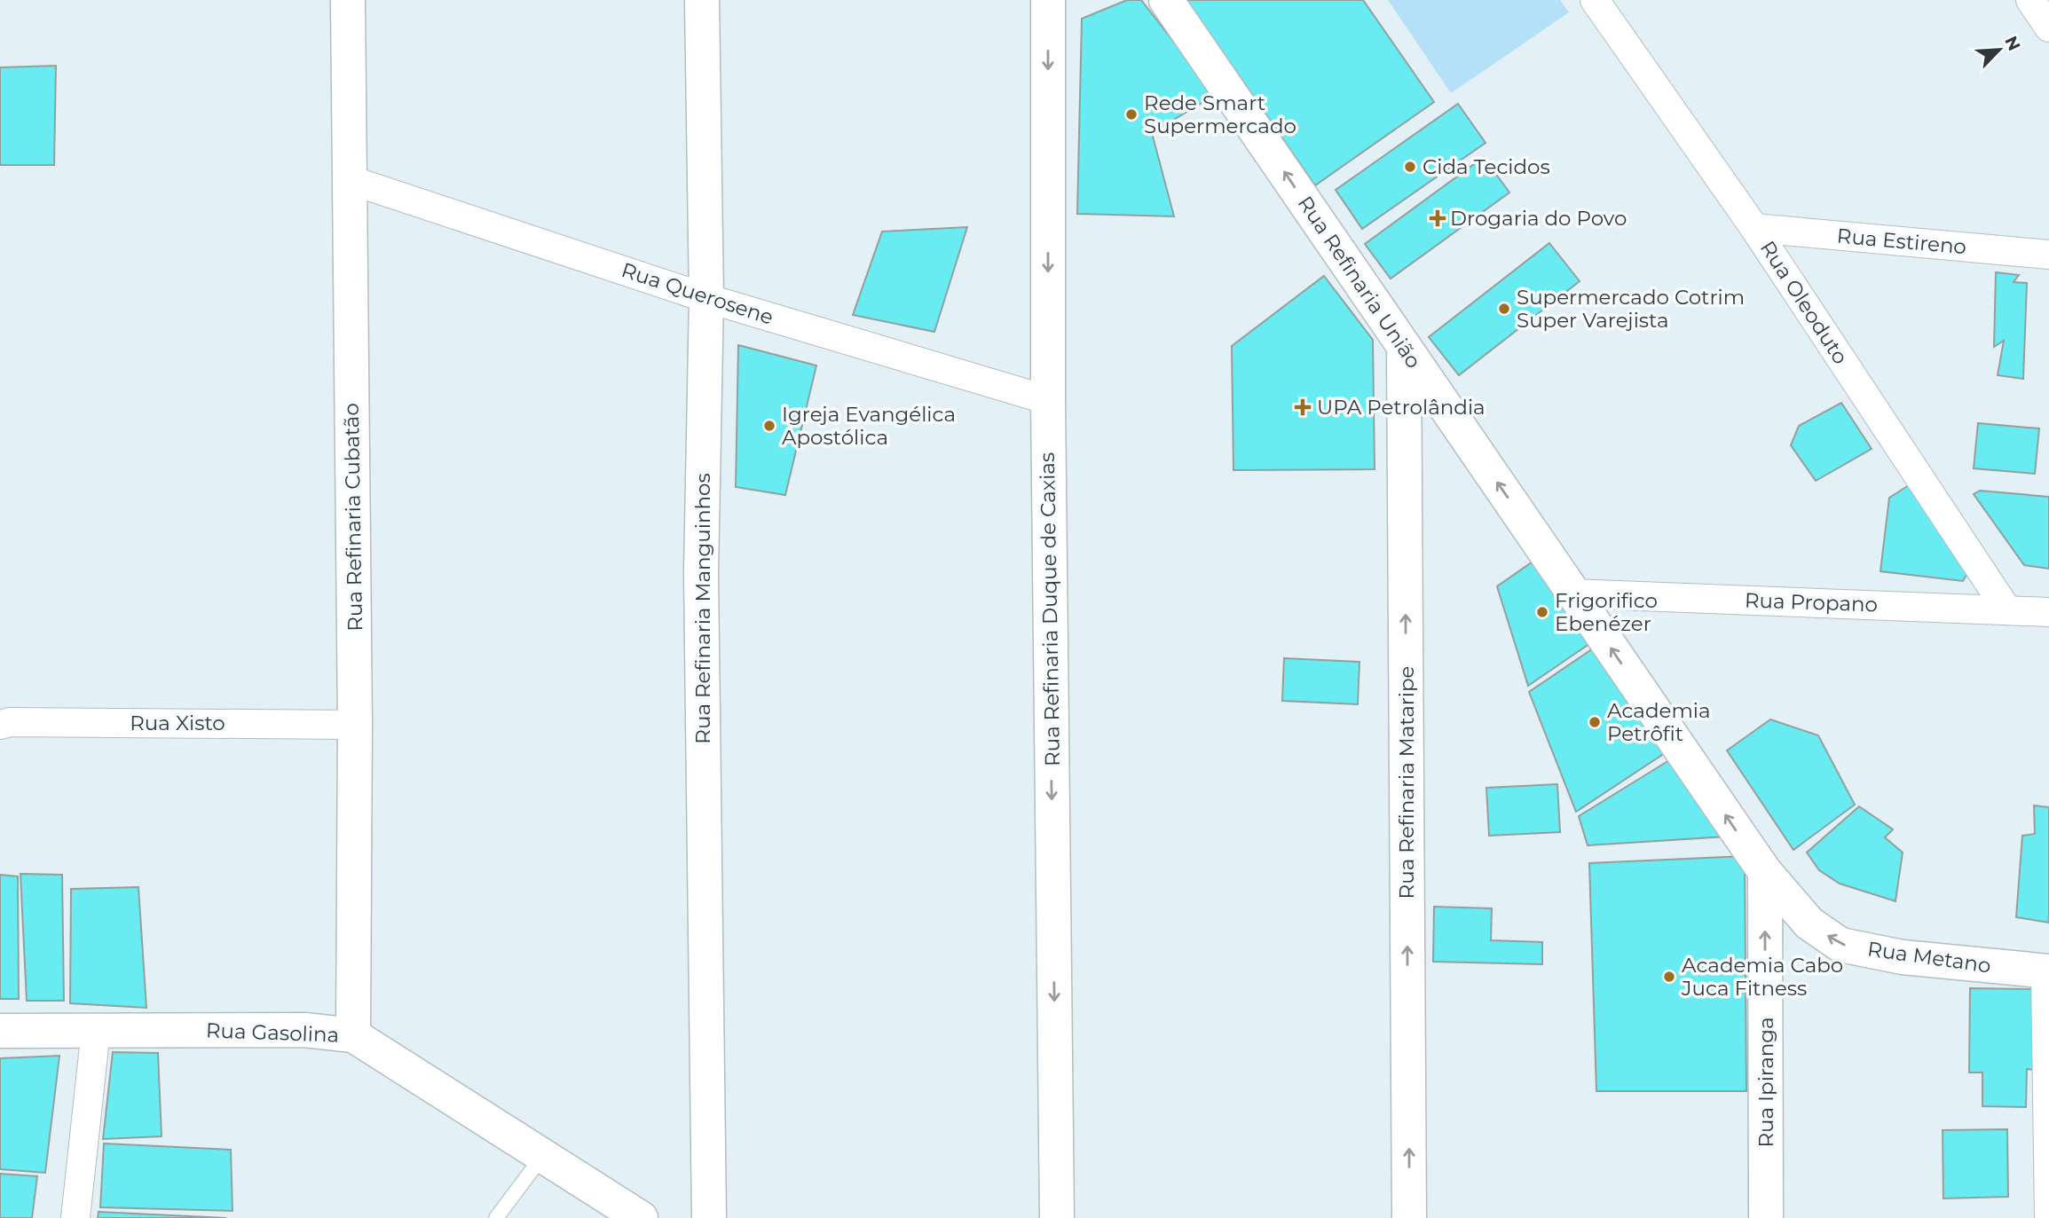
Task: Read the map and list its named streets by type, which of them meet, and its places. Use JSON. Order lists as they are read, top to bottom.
{
  "streets": {
    "street": [
      "Rua Estireno",
      "Rua Refinaria União",
      "Rua Querosene",
      "Rua Oleoduto",
      "Rua Refinaria Cubatão",
      "Rua Propano",
      "Rua Refinaria Manguinhos",
      "Rua Refinaria Duque de Caxias",
      "Rua Xisto",
      "Rua Refinaria Mataripe",
      "Rua Metano",
      "Rua Gasolina",
      "Rua Ipiranga"
    ]
  },
  "crossings": [
    ["Rua Estireno", "Rua Oleoduto"],
    ["Rua Refinaria União", "Rua Propano"],
    ["Rua Refinaria União", "Rua Refinaria Mataripe"],
    ["Rua Refinaria União", "Rua Metano"],
    ["Rua Refinaria União", "Rua Ipiranga"],
    ["Rua Querosene", "Rua Refinaria Cubatão"],
    ["Rua Querosene", "Rua Refinaria Manguinhos"],
    ["Rua Querosene", "Rua Refinaria Duque de Caxias"],
    ["Rua Oleoduto", "Rua Propano"],
    ["Rua Refinaria Cubatão", "Rua Xisto"],
    ["Rua Refinaria Cubatão", "Rua Gasolina"],
    ["Rua Metano", "Rua Ipiranga"]
  ],
  "one_way": [
    "Rua Refinaria União",
    "Rua Refinaria Duque de Caxias",
    "Rua Refinaria Mataripe",
    "Rua Metano"
  ],
  "places": {
    "other": [
      "Rede Smart Supermercado",
      "Cida Tecidos",
      "Supermercado Cotrim Super Varejista",
      "Igreja Evangélica Apostólica",
      "Frigorifico Ebenézer",
      "Academia Petrôfit",
      "Academia Cabo Juca Fitness"
    ],
    "health": ["Drogaria do Povo", "UPA Petrolândia"]
  },
  "north": "top right"
}
